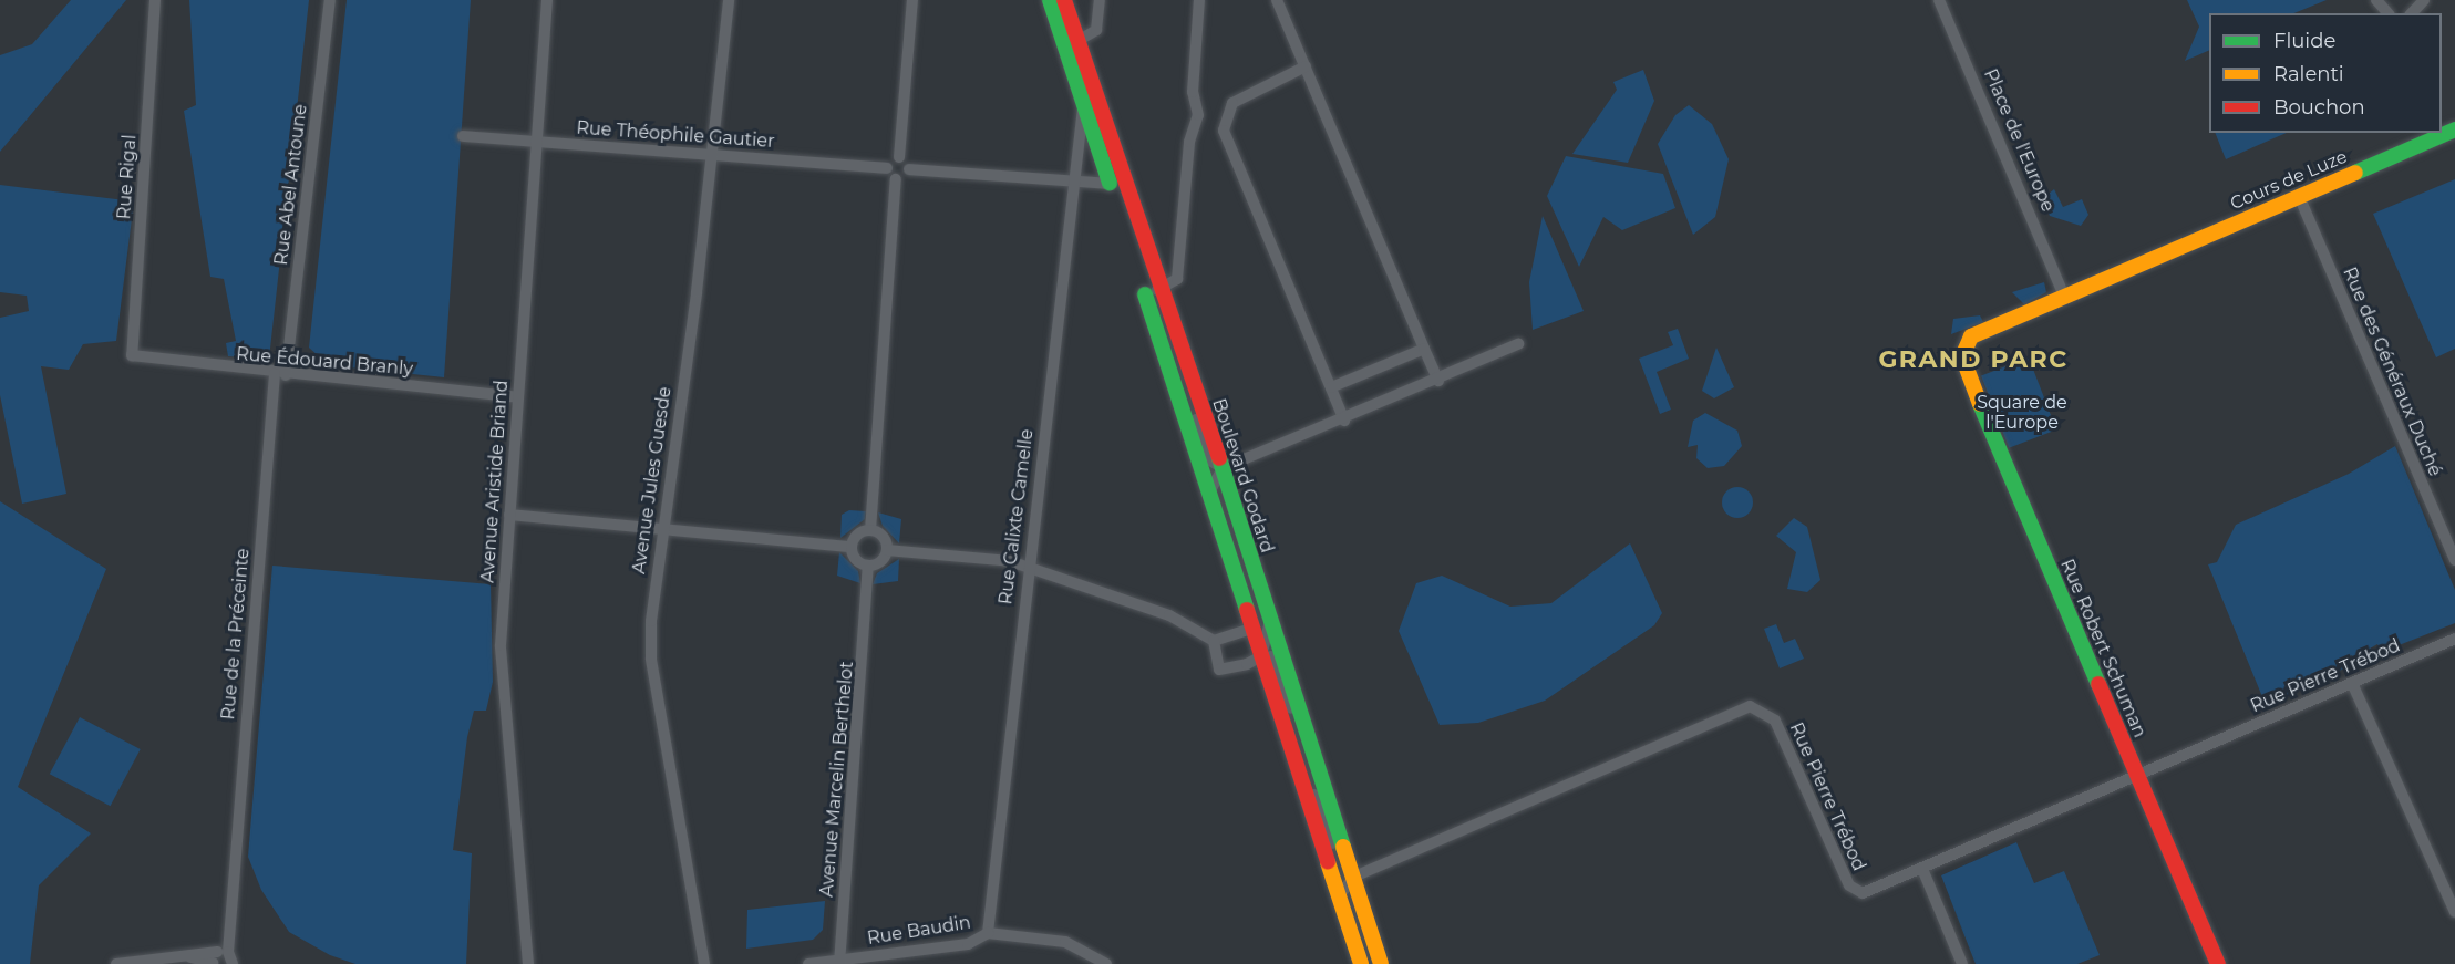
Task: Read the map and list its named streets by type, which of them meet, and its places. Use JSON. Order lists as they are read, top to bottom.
{
  "streets": {
    "main road": ["Cours de Luze", "Boulevard Godard", "Rue Robert Schuman"],
    "street": [
      "Rue Théophile Gautier",
      "Place de l'Europe",
      "Rue Rigal",
      "Rue Abel Antoune",
      "Rue Édouard Branly",
      "Rue des Généraux Duché",
      "Avenue Jules Guesde",
      "Avenue Aristide Briand",
      "Rue Calixte Camelle",
      "Rue de la Préceinte",
      "Rue Pierre Trébod",
      "Avenue Marcelin Berthelot",
      "Rue Baudin"
    ]
  },
  "crossings": [
    ["Rue Théophile Gautier", "Avenue Jules Guesde"],
    ["Rue Théophile Gautier", "Avenue Aristide Briand"],
    ["Place de l'Europe", "Cours de Luze"],
    ["Place de l'Europe", "Rue Robert Schuman"],
    ["Rue Rigal", "Rue Édouard Branly"],
    ["Cours de Luze", "Rue des Généraux Duché"],
    ["Cours de Luze", "Rue Robert Schuman"],
    ["Rue Abel Antoune", "Rue Édouard Branly"],
    ["Rue Abel Antoune", "Rue de la Préceinte"],
    ["Rue Édouard Branly", "Avenue Aristide Briand"],
    ["Rue Édouard Branly", "Rue de la Préceinte"],
    ["Boulevard Godard", "Rue Calixte Camelle"],
    ["Boulevard Godard", "Rue Pierre Trébod"],
    ["Rue Calixte Camelle", "Rue Baudin"],
    ["Rue Robert Schuman", "Rue Pierre Trébod"],
    ["Avenue Marcelin Berthelot", "Rue Baudin"]
  ],
  "districts": ["GRAND PARC"],
  "parks": ["Square de l'Europe"],
  "legend": ["Fluide", "Ralenti", "Bouchon"]
}
